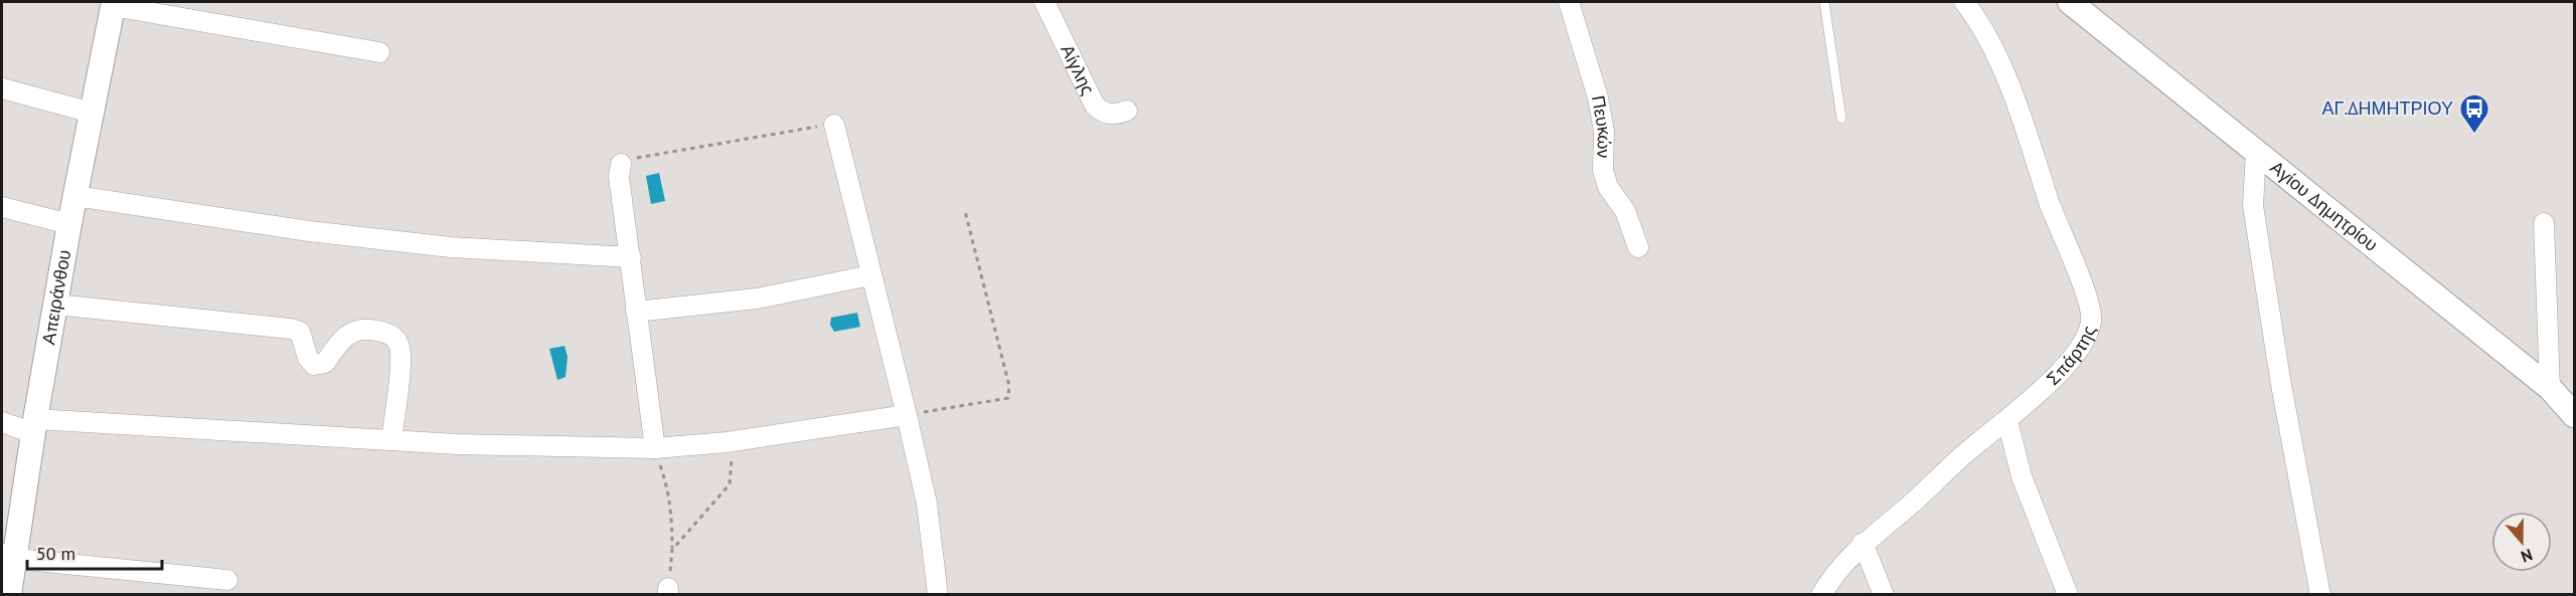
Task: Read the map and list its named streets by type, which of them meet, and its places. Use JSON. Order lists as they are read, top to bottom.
{
  "streets": {
    "street": [
      "Αίγλης",
      "Πευκών",
      "Αγίου Δημητρίου",
      "Απειράνθου",
      "Σπάρτης"
    ]
  },
  "places": {
    "bus stop": ["ΑΓ.ΔΗΜΗΤΡΙΟΥ"]
  },
  "scale_bar": "50 m",
  "north": "bottom"
}
